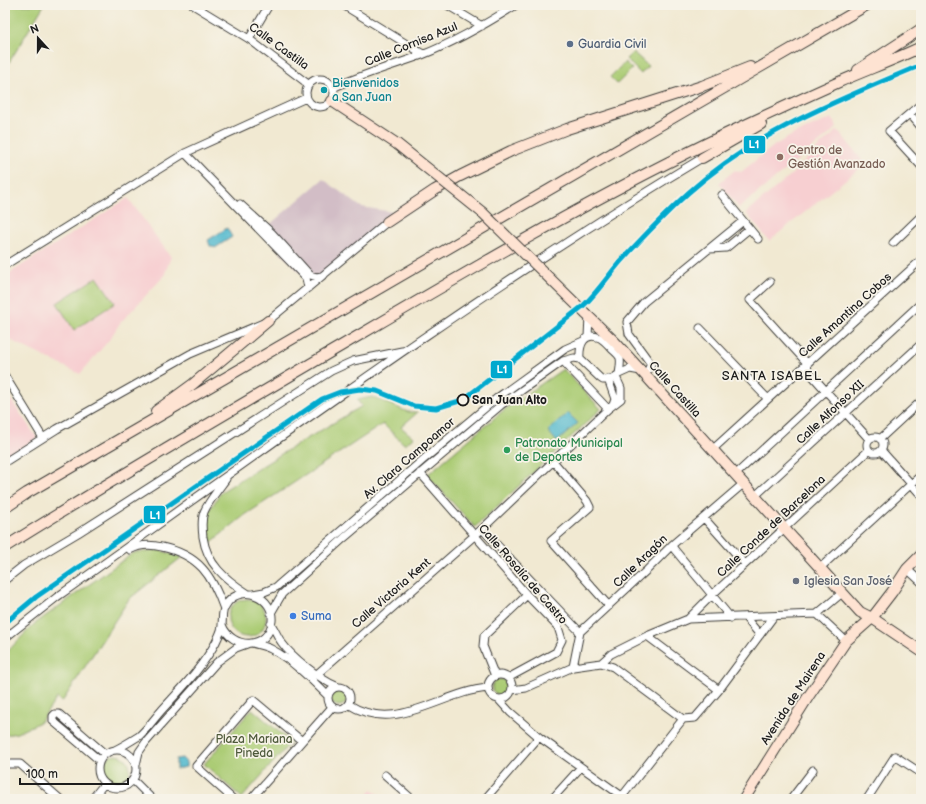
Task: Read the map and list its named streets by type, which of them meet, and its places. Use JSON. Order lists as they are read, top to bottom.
{
  "streets": {
    "main road": ["Calle Castilla", "Avenida de Mairena"],
    "street": [
      "Calle Cornisa Azul",
      "Calle Amantina Cobos",
      "Calle Alfonso XII",
      "Av. Clara Campoamor",
      "Calle Conde de Barcelona",
      "Calle Aragón",
      "Calle Rosalía de Castro",
      "Calle Victoria Kent"
    ]
  },
  "crossings": [
    ["Calle Cornisa Azul", "Calle Castilla"],
    ["Calle Castilla", "Calle Amantina Cobos"],
    ["Calle Castilla", "Calle Alfonso XII"],
    ["Calle Castilla", "Av. Clara Campoamor"],
    ["Calle Castilla", "Calle Conde de Barcelona"],
    ["Calle Castilla", "Calle Aragón"],
    ["Calle Castilla", "Avenida de Mairena"],
    ["Av. Clara Campoamor", "Calle Rosalía de Castro"],
    ["Calle Rosalía de Castro", "Calle Victoria Kent"]
  ],
  "districts": ["SANTA ISABEL"],
  "parks": ["Plaza Mariana Pineda"],
  "places": [
    "Guardia Civil",
    "Bienvenidos a San Juan",
    "Centro de Gestión Avanzado",
    "San Juan Alto",
    "Patronato Municipal de Deportes",
    "Iglesia San José",
    "Suma"
  ],
  "lines": ["transit line L1"],
  "scale_bar": "100 m",
  "north": "top"
}
